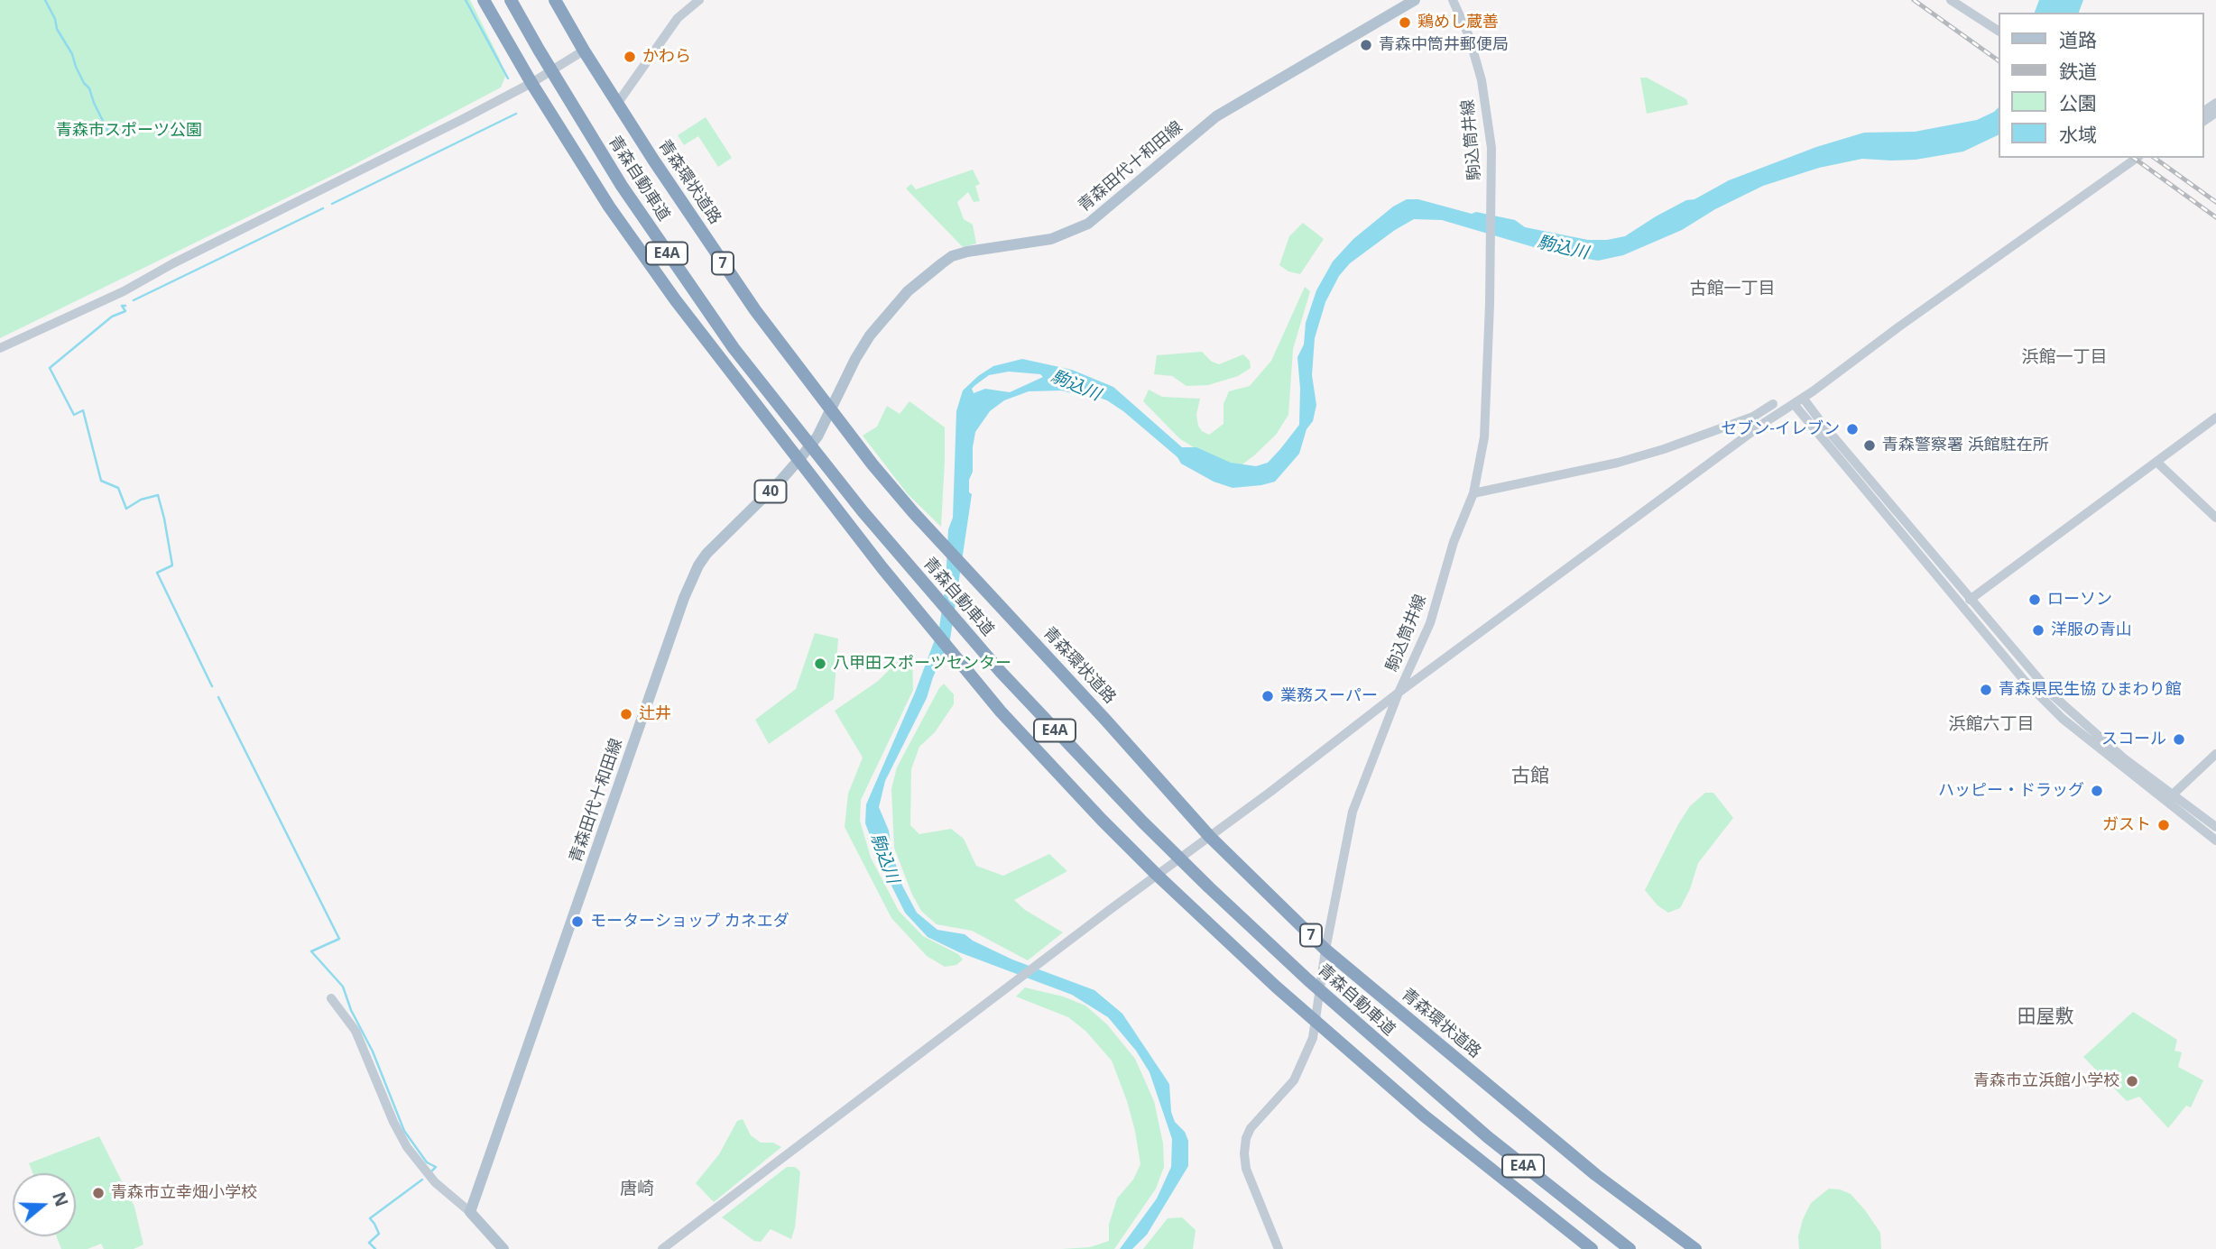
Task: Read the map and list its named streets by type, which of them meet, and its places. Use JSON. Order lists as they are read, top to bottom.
{
  "streets": {
    "highway": [
      "青森自動車道",
      "青森環状道路",
      "E4A",
      "7"
    ],
    "main road": ["青森田代十和田線", "40"],
    "street": ["駒込筒井線"]
  },
  "crossings": [
    ["駒込筒井線", "青森環状道路"],
    ["青森田代十和田線", "青森環状道路"]
  ],
  "districts": [
    "古館一丁目",
    "浜館一丁目",
    "浜館六丁目",
    "古館",
    "田屋敷",
    "唐崎"
  ],
  "water": ["駒込川"],
  "parks": ["青森市スポーツ公園"],
  "places": [
    "鶏めし蔵善",
    "青森中筒井郵便局",
    "かわら",
    "セブン-イレブン",
    "青森警察署 浜館駐在所",
    "ローソン",
    "洋服の青山",
    "八甲田スポーツセンター",
    "青森県民生協 ひまわり館",
    "業務スーパー",
    "辻井",
    "スコール",
    "ハッピー・ドラッグ",
    "ガスト",
    "モーターショップ カネエダ",
    "青森市立浜館小学校",
    "青森市立幸畑小学校"
  ],
  "legend": [
    "道路",
    "鉄道",
    "公園",
    "水域"
  ],
  "north": "right"
}
